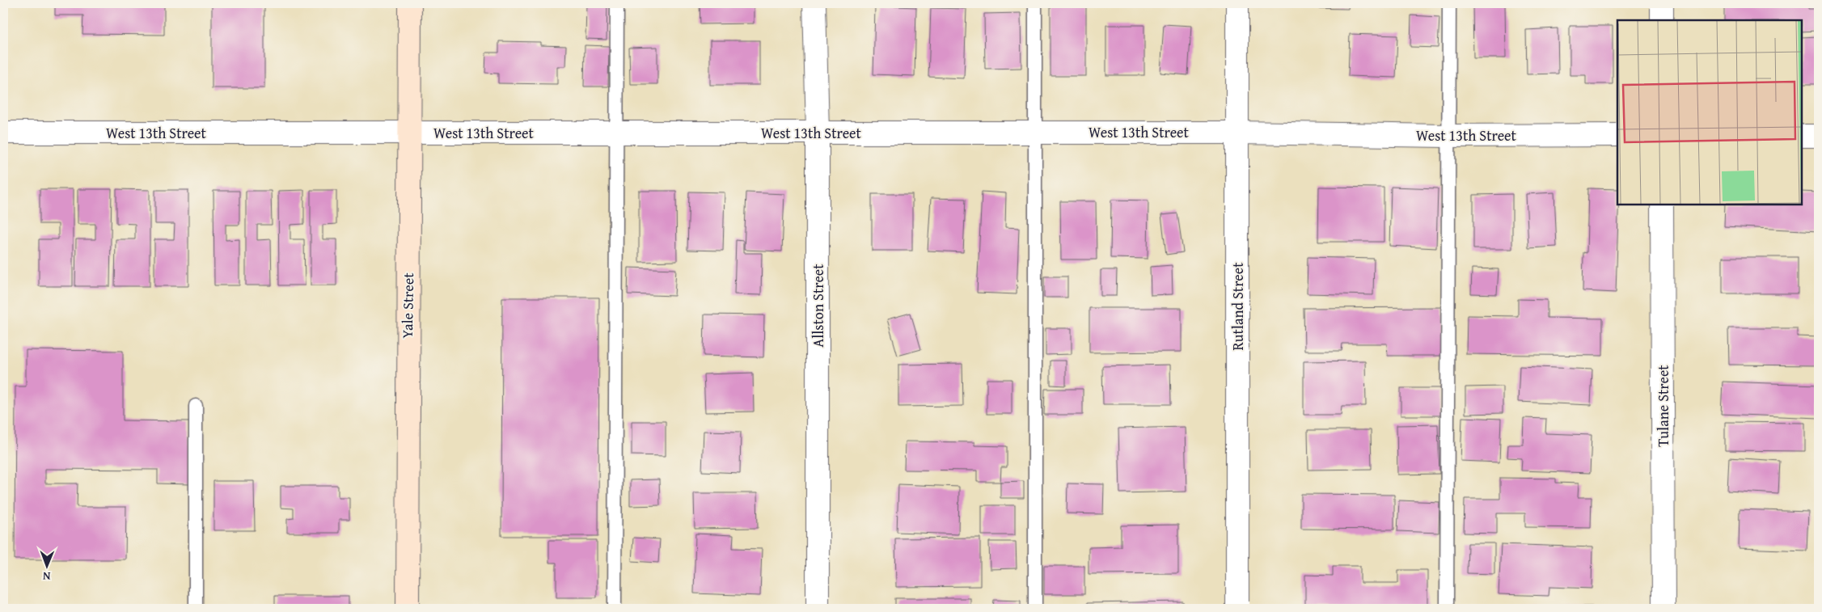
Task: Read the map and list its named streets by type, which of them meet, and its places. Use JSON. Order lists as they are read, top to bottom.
{
  "streets": {
    "main road": ["Yale Street"],
    "street": [
      "West 13th Street",
      "Allston Street",
      "Rutland Street",
      "Tulane Street"
    ]
  },
  "crossings": [
    ["West 13th Street", "Yale Street"],
    ["West 13th Street", "Allston Street"],
    ["West 13th Street", "Rutland Street"]
  ],
  "north": "bottom"
}
